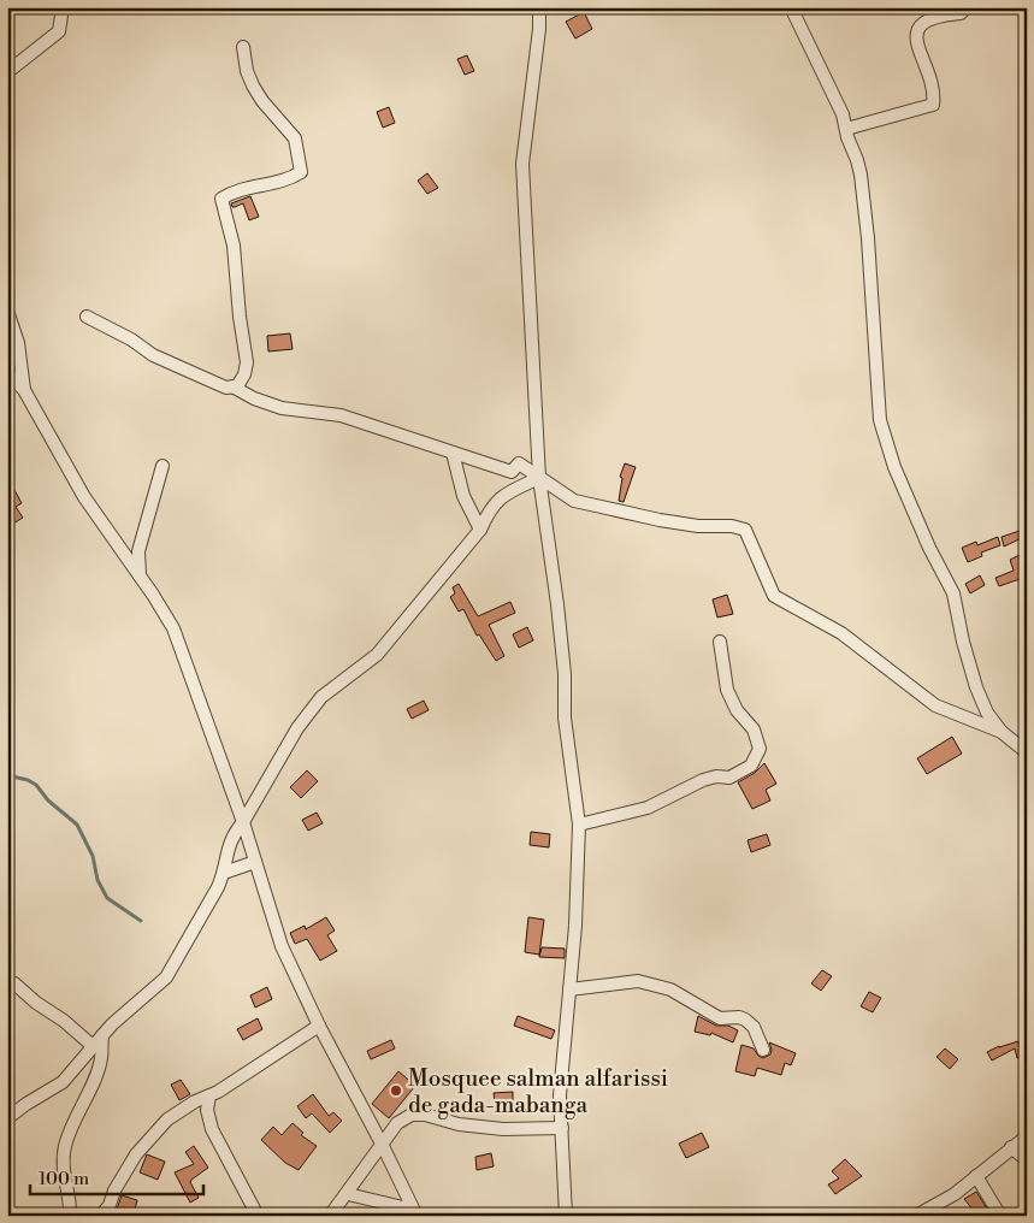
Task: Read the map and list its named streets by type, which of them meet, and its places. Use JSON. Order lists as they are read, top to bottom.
{
  "places": ["Mosquee salman alfarissi de gada-mabanga"],
  "scale_bar": "100 m"
}
